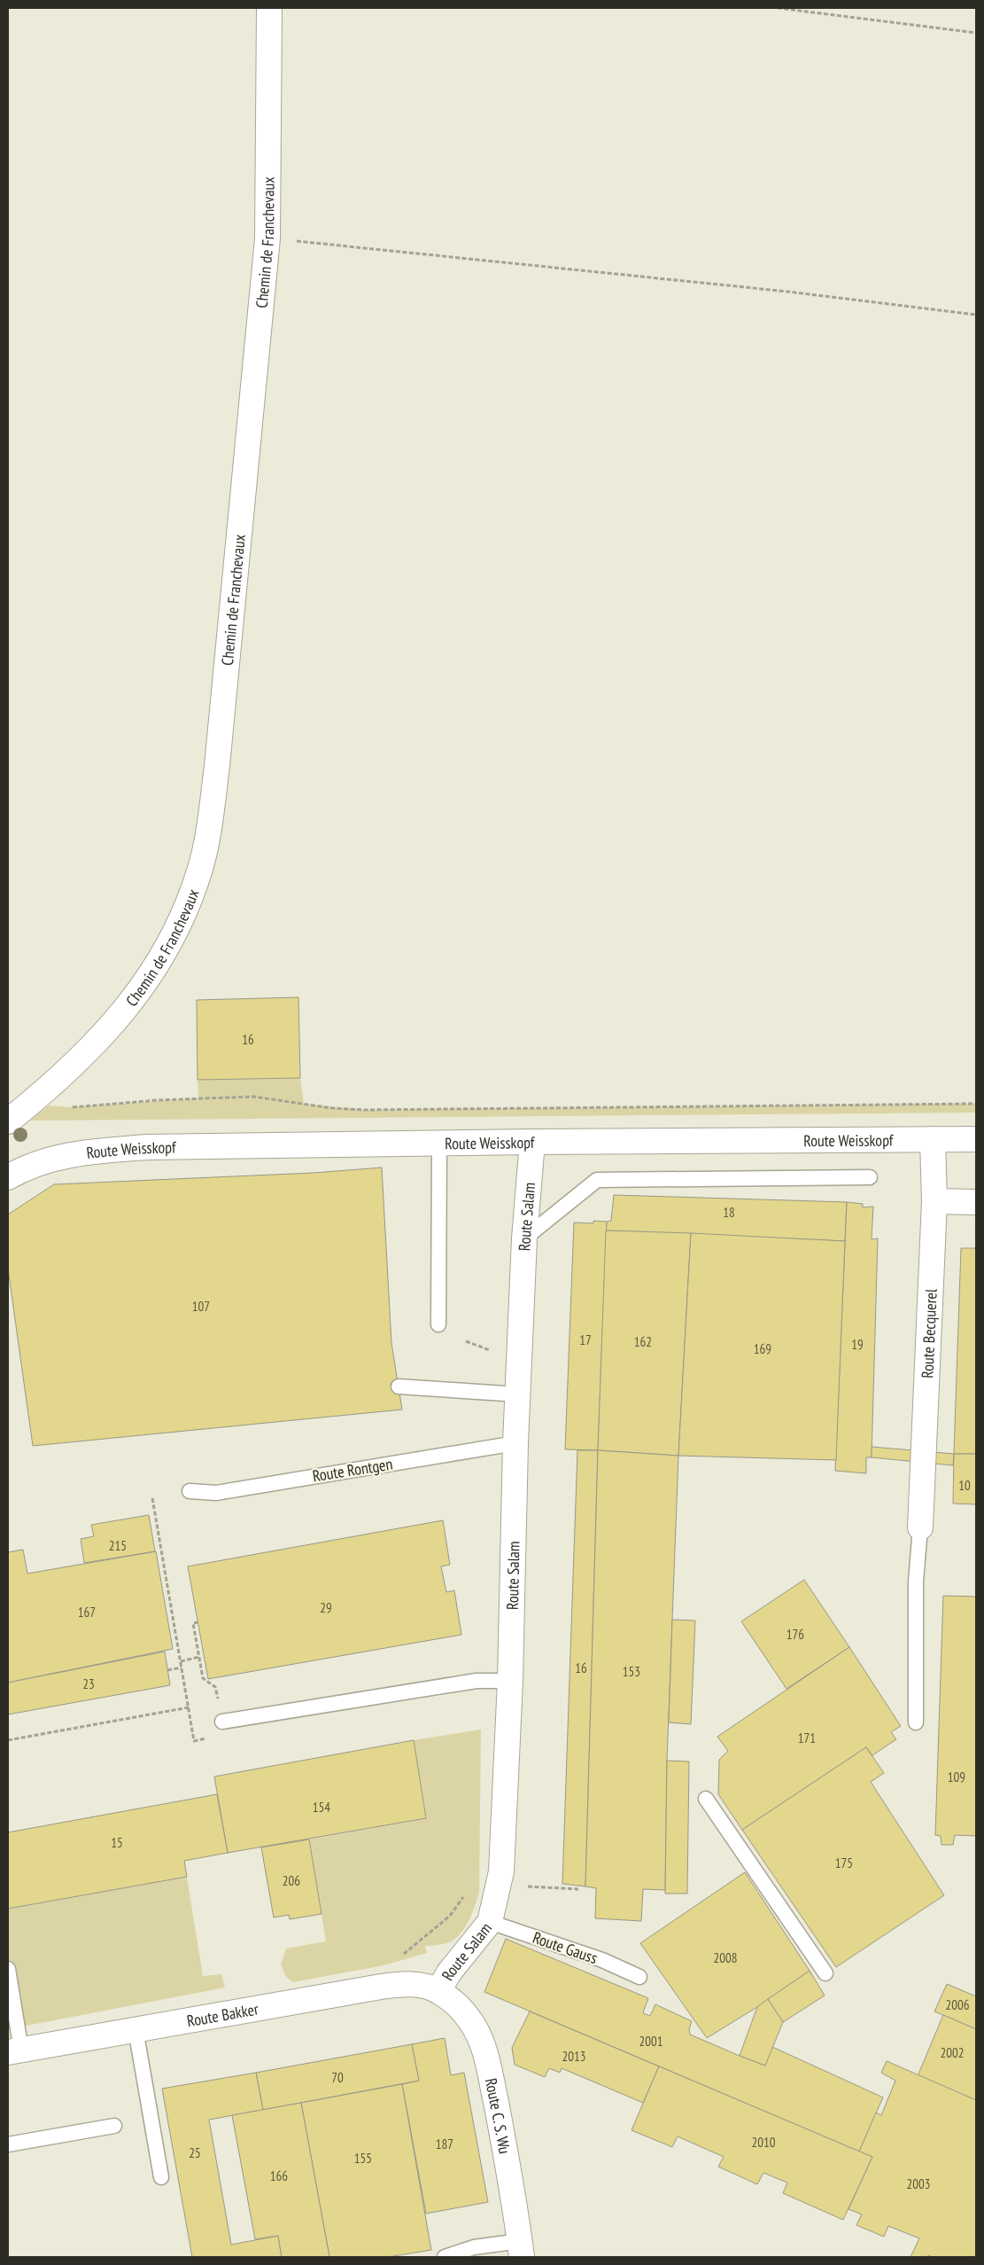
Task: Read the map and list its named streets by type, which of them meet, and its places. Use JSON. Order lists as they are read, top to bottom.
{
  "streets": {
    "street": [
      "Chemin de Franchevaux",
      "Route Weisskopf",
      "Route Salam",
      "Route Becquerel",
      "Route Bakker",
      "Route C. S. Wu"
    ],
    "lane": ["Route Rontgen", "Route Gauss"]
  },
  "crossings": [
    ["Route Weisskopf", "Route Salam"],
    ["Route Weisskopf", "Route Becquerel"],
    ["Route Salam", "Route Rontgen"],
    ["Route Salam", "Route Gauss"],
    ["Route Salam", "Route Bakker"],
    ["Route Salam", "Route C. S. Wu"],
    ["Route Bakker", "Route C. S. Wu"]
  ],
  "house_numbers": [
    "16",
    "18",
    "107",
    "17",
    "162",
    "19",
    "169",
    "10",
    "215",
    "29",
    "167",
    "176",
    "16",
    "153",
    "23",
    "171",
    "109",
    "154",
    "15",
    "175",
    "206",
    "2008",
    "2006",
    "2001",
    "2002",
    "2013",
    "70",
    "2010",
    "187",
    "25",
    "155",
    "166",
    "2003"
  ]
}
